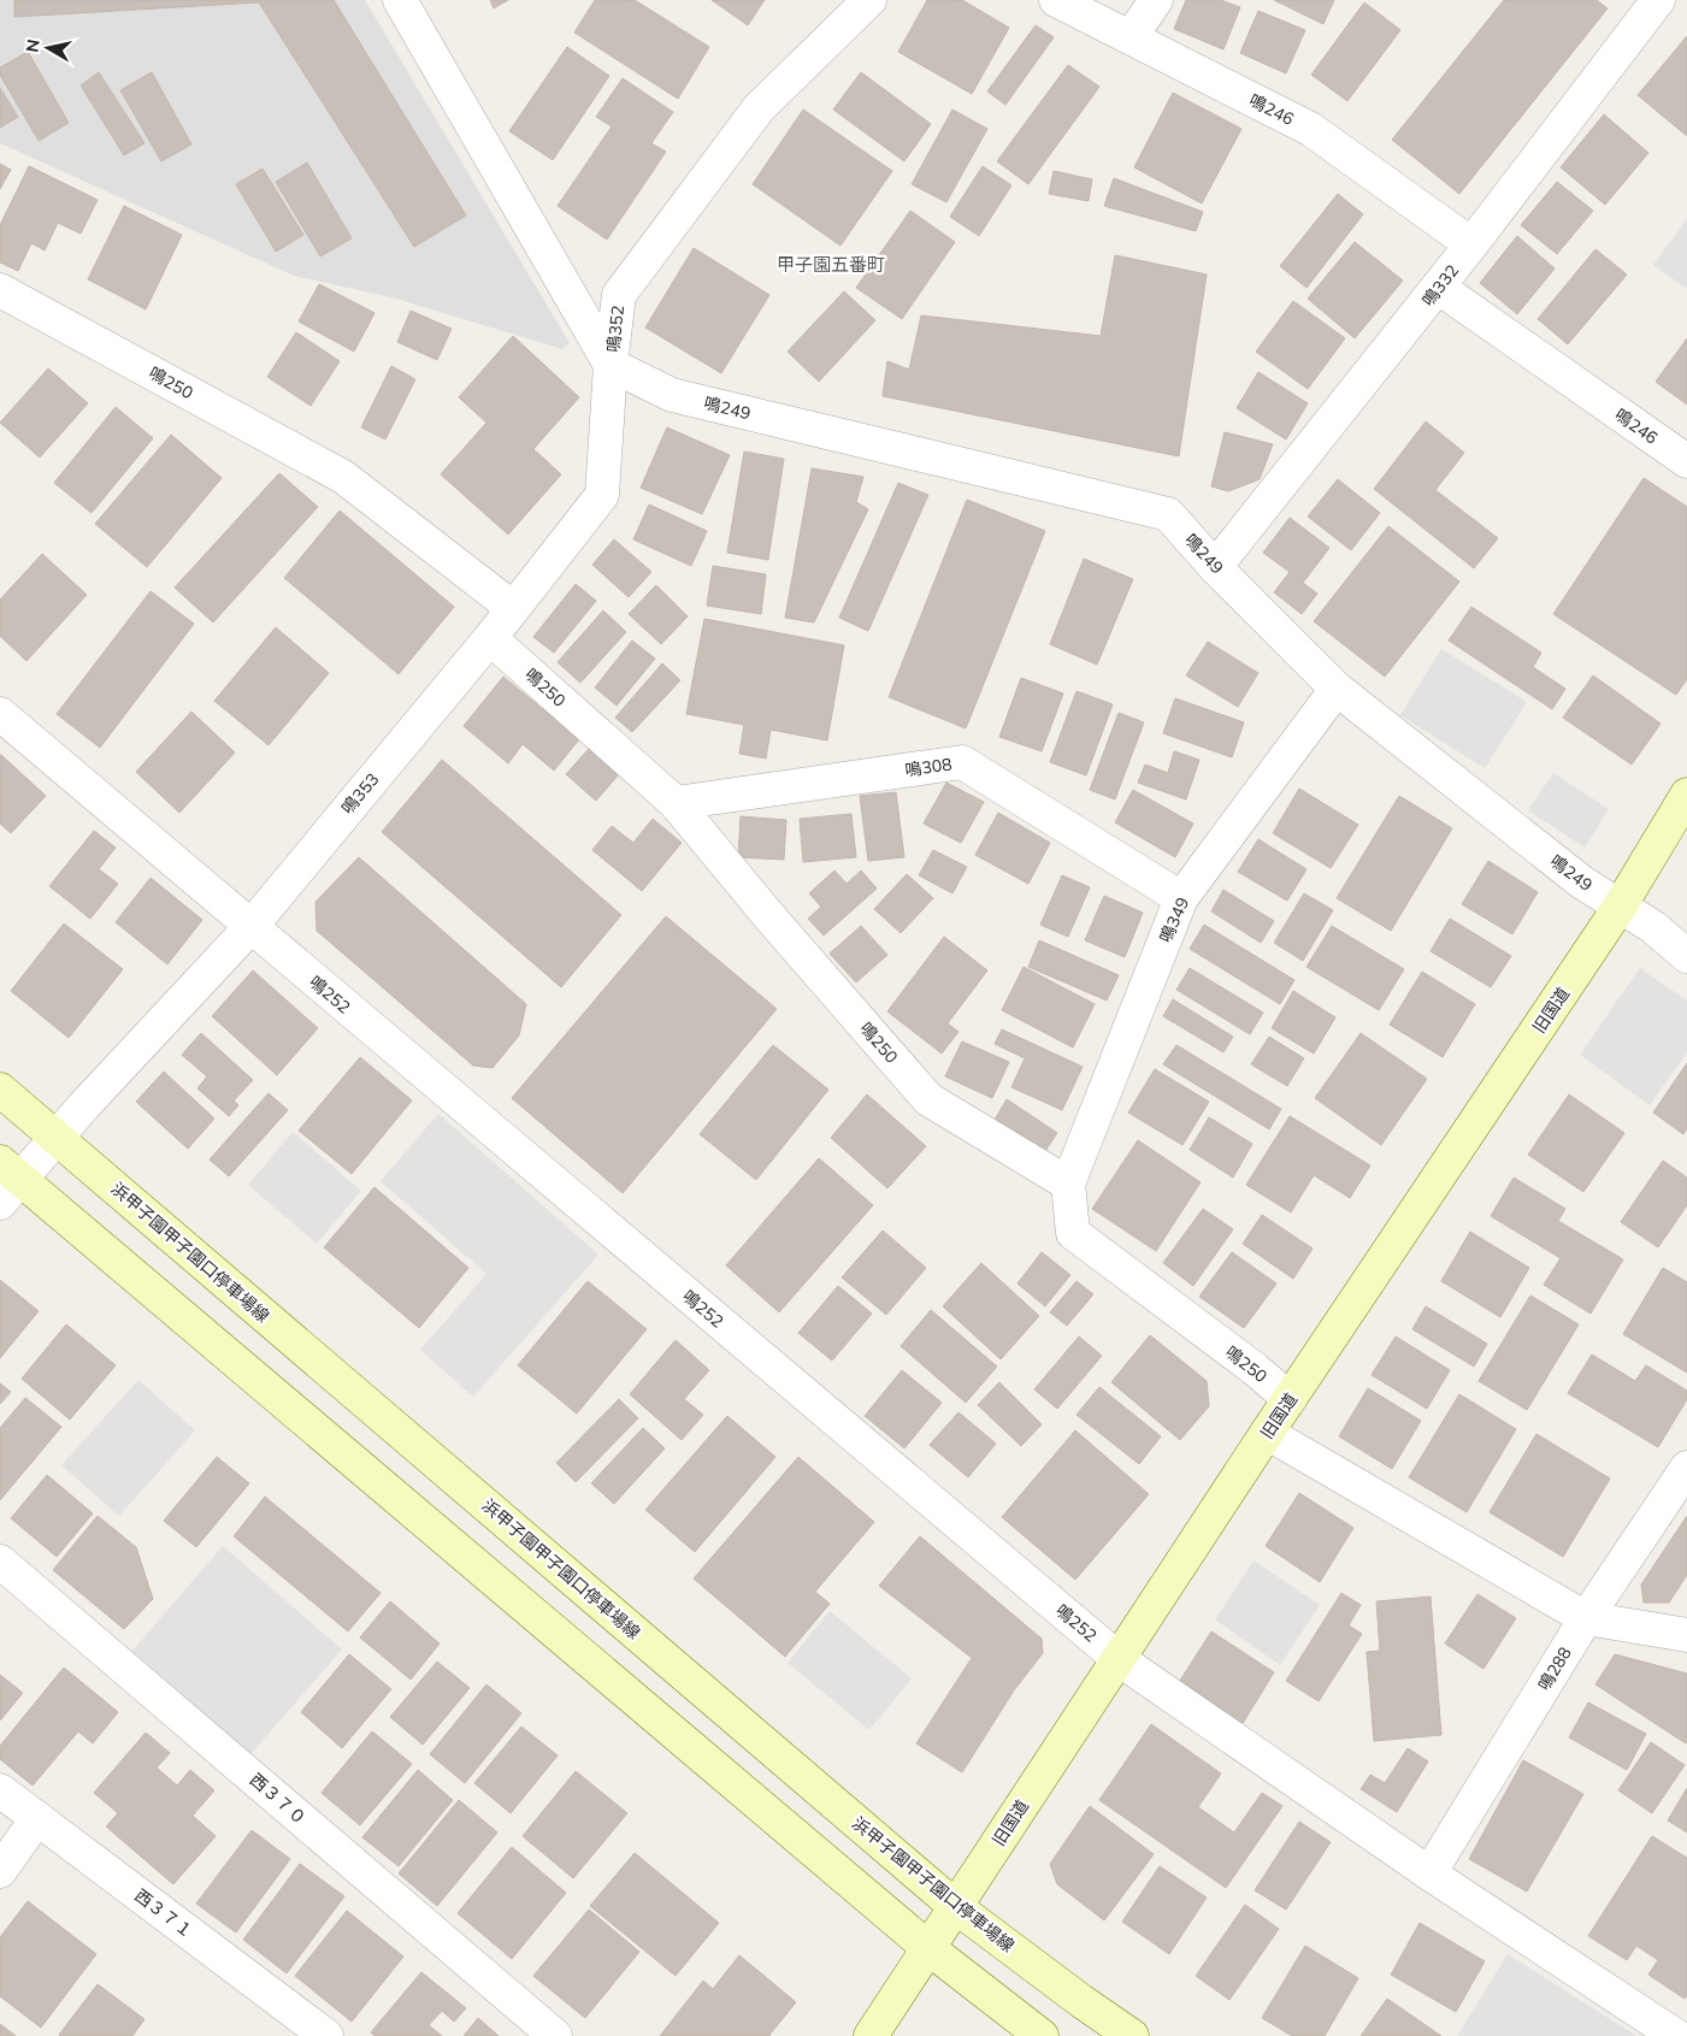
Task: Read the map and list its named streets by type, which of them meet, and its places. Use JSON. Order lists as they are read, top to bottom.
{
  "streets": {
    "main road": ["旧国道", "浜甲子園甲子園口停車場線"],
    "street": [
      "鳴246",
      "鳴332",
      "鳴352",
      "鳴250",
      "鳴249",
      "鳴308",
      "鳴353",
      "鳴349",
      "鳴252",
      "鳴288",
      "西３７０",
      "西３７１"
    ]
  },
  "crossings": [
    ["鳴246", "鳴332"],
    ["鳴332", "鳴249"],
    ["鳴352", "鳴249"],
    ["鳴352", "鳴353"],
    ["鳴250", "鳴308"],
    ["鳴250", "鳴353"],
    ["鳴250", "鳴349"],
    ["鳴250", "旧国道"],
    ["鳴249", "鳴353"],
    ["鳴249", "鳴349"],
    ["鳴249", "旧国道"],
    ["鳴308", "鳴349"],
    ["鳴353", "鳴252"],
    ["鳴353", "浜甲子園甲子園口停車場線"],
    ["鳴252", "旧国道"],
    ["鳴252", "鳴288"],
    ["旧国道", "浜甲子園甲子園口停車場線"]
  ],
  "districts": ["甲子園五番町"],
  "north": "left"
}
